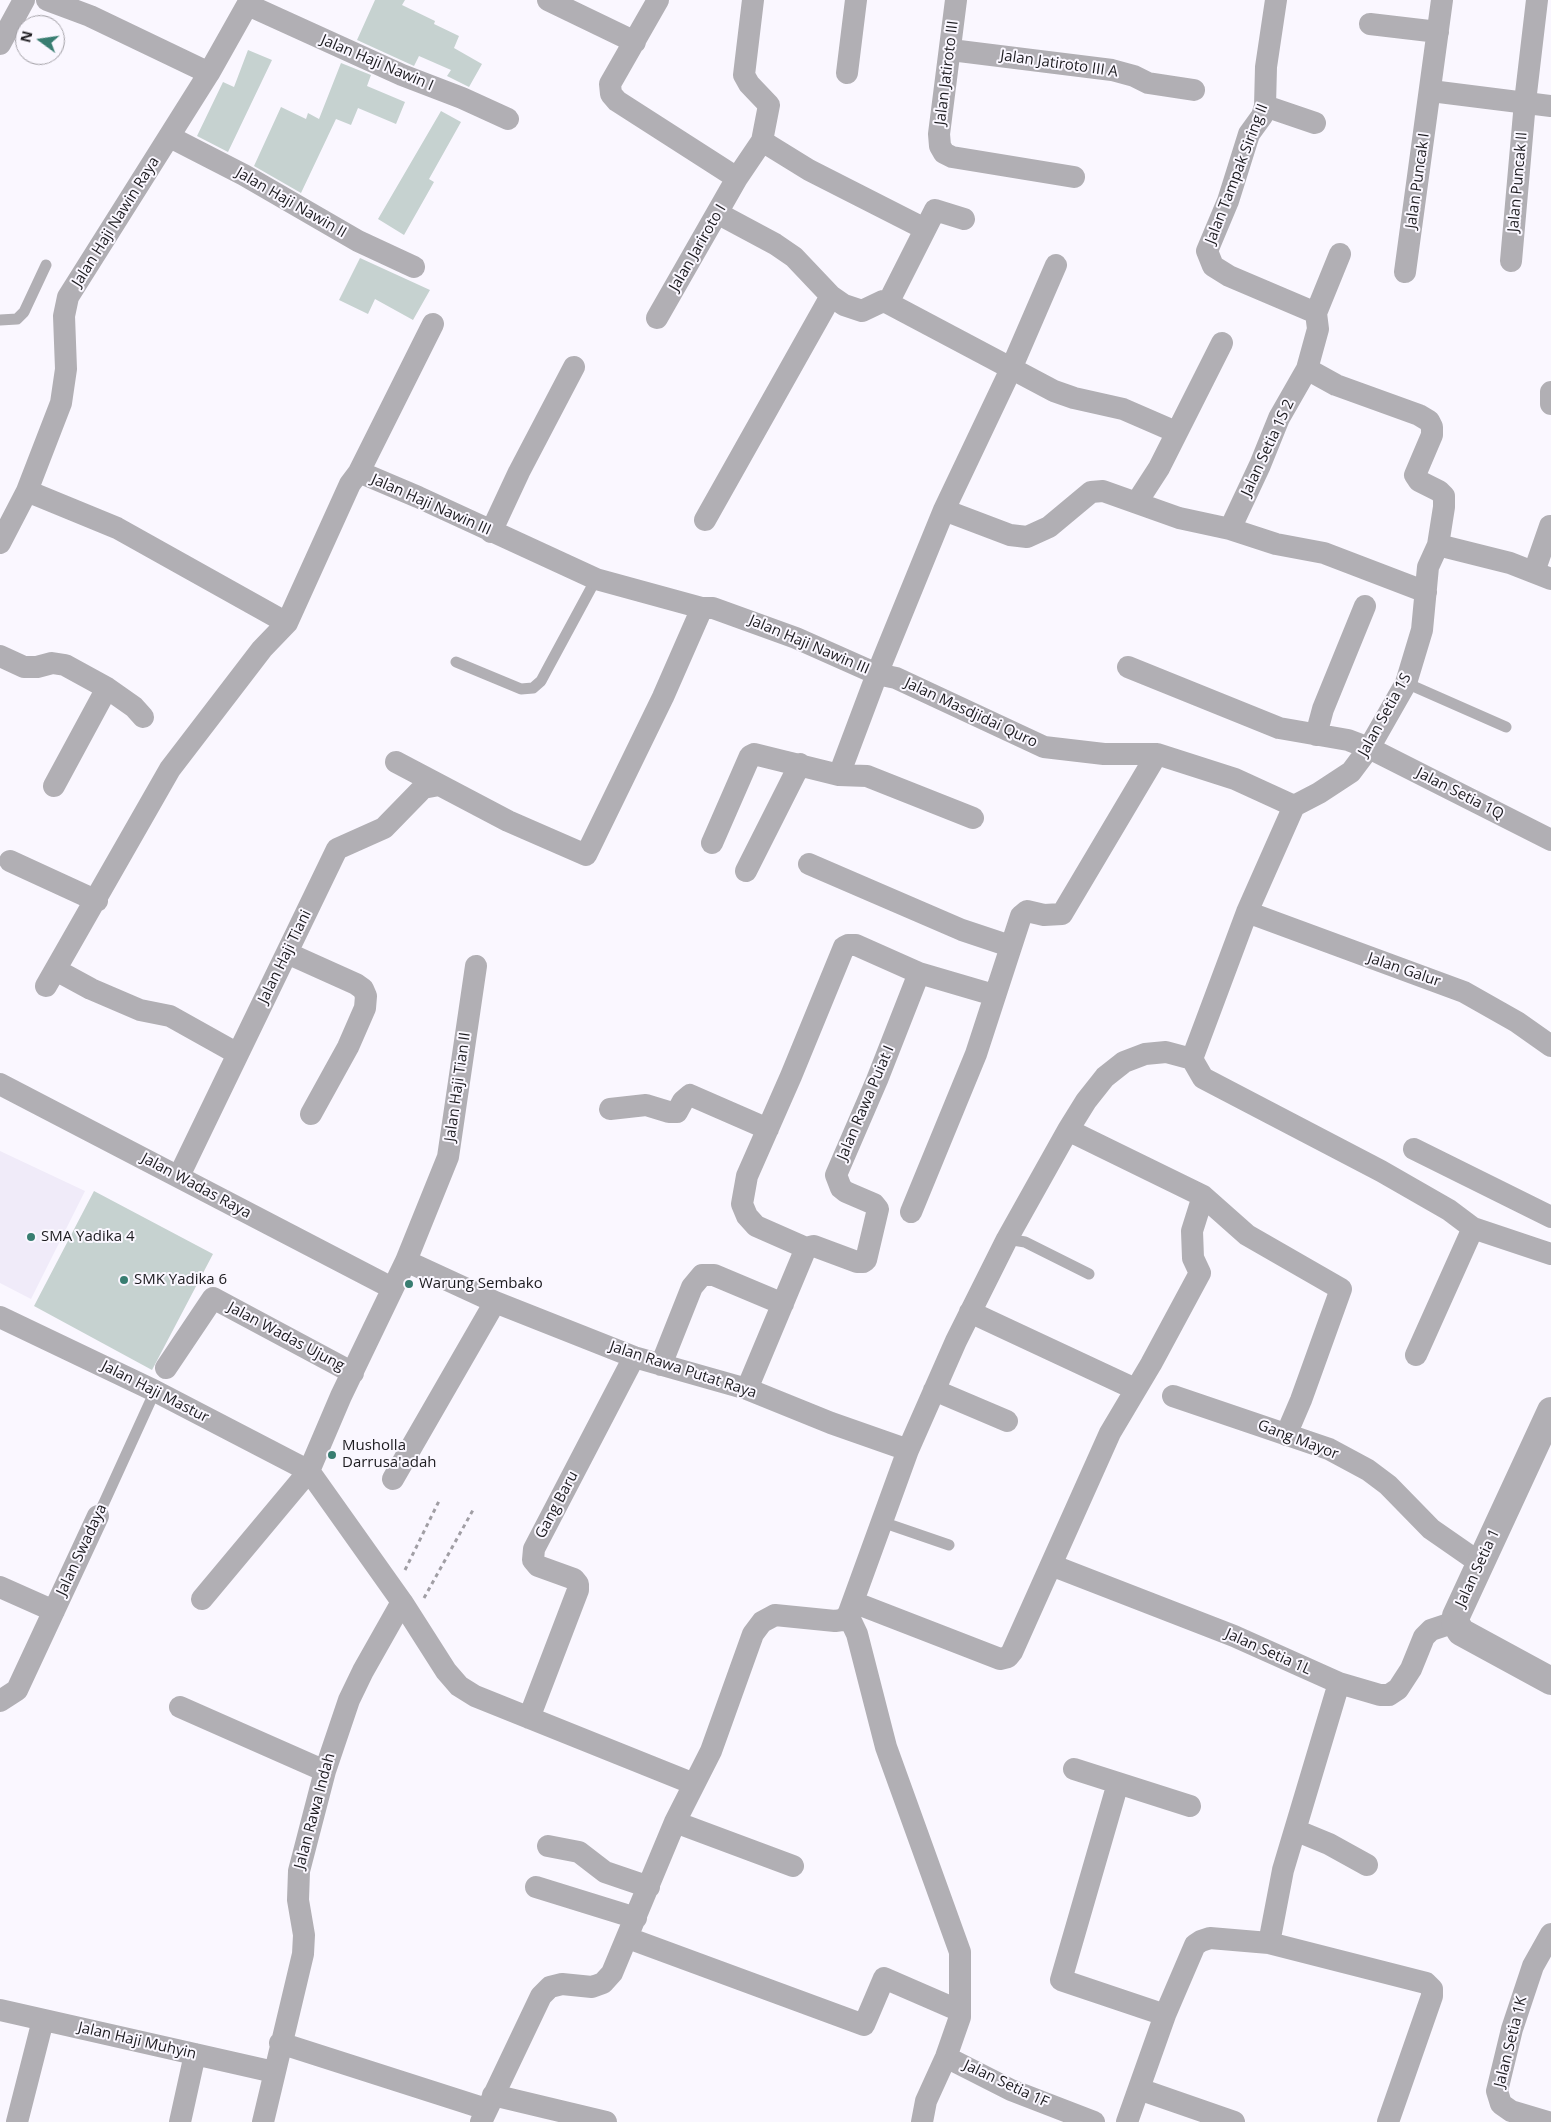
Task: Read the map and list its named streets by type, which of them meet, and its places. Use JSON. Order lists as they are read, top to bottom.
{
  "streets": {
    "street": [
      "Jalan Haji Nawin I",
      "Jalan Jatiroto III A",
      "Jalan Jatiroto III",
      "Jalan Tampak Siring II",
      "Jalan Puncak I",
      "Jalan Puncak II",
      "Jalan Haji Nawin II",
      "Jalan Haji Nawin Raya",
      "Jalan Jariroto I",
      "Jalan Setia 1S 2",
      "Jalan Haji Nawin III",
      "Jalan Masdjidai Quro",
      "Jalan Setia 1S",
      "Jalan Setia 1Q",
      "Jalan Haji Tiani",
      "Jalan Galur",
      "Jalan Haji Tian II",
      "Jalan Rawa Puiat I",
      "Jalan Wadas Raya",
      "Jalan Wadas Ujung",
      "Jalan Rawa Putat Raya",
      "Jalan Haji Mastur",
      "Gang Mayor",
      "Gang Baru",
      "Jalan Swadaya",
      "Jalan Setia 1",
      "Jalan Setia 1L",
      "Jalan Rawa Indah",
      "Jalan Haji Muhyin",
      "Jalan Setia 1K",
      "Jalan Setia 1F"
    ]
  },
  "crossings": [
    ["Jalan Haji Nawin I", "Jalan Haji Nawin Raya"],
    ["Jalan Jatiroto III A", "Jalan Jatiroto III"],
    ["Jalan Haji Nawin II", "Jalan Haji Nawin Raya"],
    ["Jalan Setia 1S 2", "Jalan Setia 1S"],
    ["Jalan Haji Nawin III", "Jalan Masdjidai Quro"],
    ["Jalan Haji Nawin III", "Jalan Haji Tiani"],
    ["Jalan Masdjidai Quro", "Jalan Setia 1S"],
    ["Jalan Setia 1S", "Jalan Setia 1Q"],
    ["Jalan Haji Tiani", "Jalan Wadas Raya"],
    ["Jalan Haji Tian II", "Jalan Wadas Raya"],
    ["Jalan Haji Tian II", "Jalan Wadas Ujung"],
    ["Jalan Haji Tian II", "Jalan Rawa Putat Raya"],
    ["Jalan Haji Tian II", "Jalan Haji Mastur"],
    ["Jalan Rawa Putat Raya", "Gang Baru"],
    ["Jalan Haji Mastur", "Jalan Swadaya"],
    ["Gang Mayor", "Jalan Setia 1"],
    ["Jalan Setia 1", "Jalan Setia 1L"],
    ["Jalan Rawa Indah", "Jalan Haji Muhyin"]
  ],
  "places": [
    "SMA Yadika 4",
    "SMK Yadika 6",
    "Warung Sembako",
    "Musholla Darrusa'adah"
  ],
  "north": "left"
}
